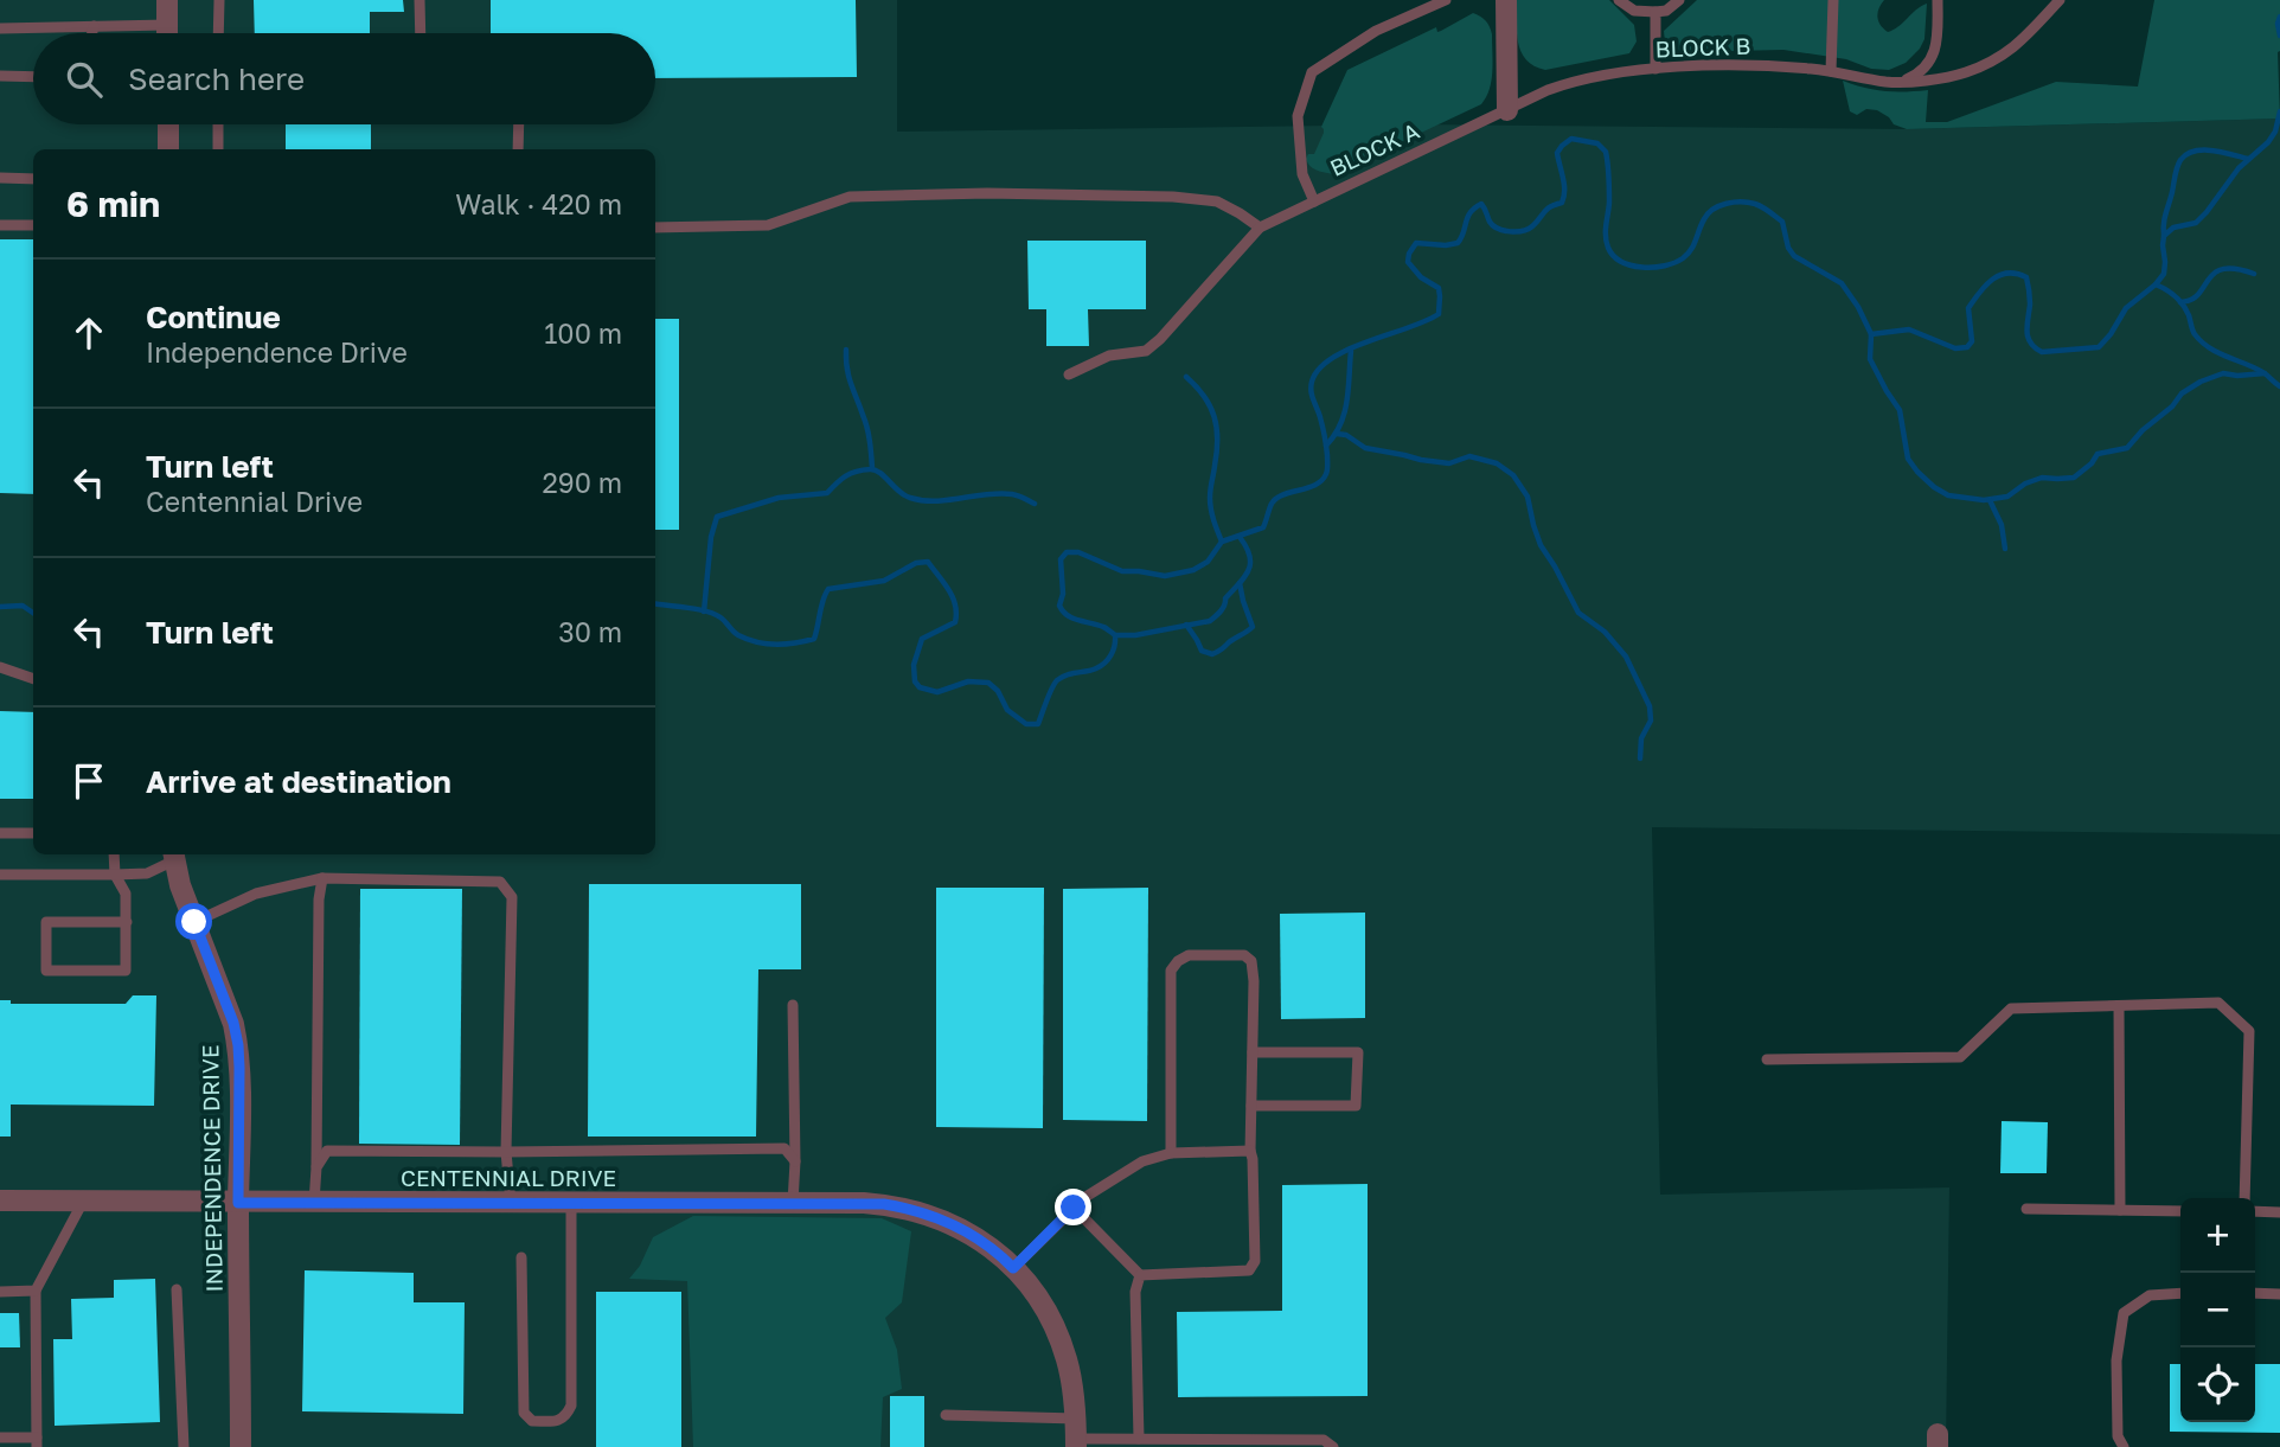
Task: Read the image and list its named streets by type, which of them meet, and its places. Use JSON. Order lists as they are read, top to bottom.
{
  "streets": {
    "street": ["INDEPENDENCE DRIVE", "CENTENNIAL DRIVE"],
    "lane": ["BLOCK B", "BLOCK A"]
  },
  "crossings": [
    ["BLOCK B", "BLOCK A"],
    ["INDEPENDENCE DRIVE", "CENTENNIAL DRIVE"]
  ],
  "page": {
    "search": "Search here",
    "heading": ["6 min", "Walk · 420 m"],
    "list": [
      ["Continue", "Independence Drive", "100 m"],
      ["Turn left", "Centennial Drive", "290 m"],
      ["Turn left", "30 m"],
      "Arrive at destination"
    ],
    "map_buttons": ["+", "−"]
  }
}
